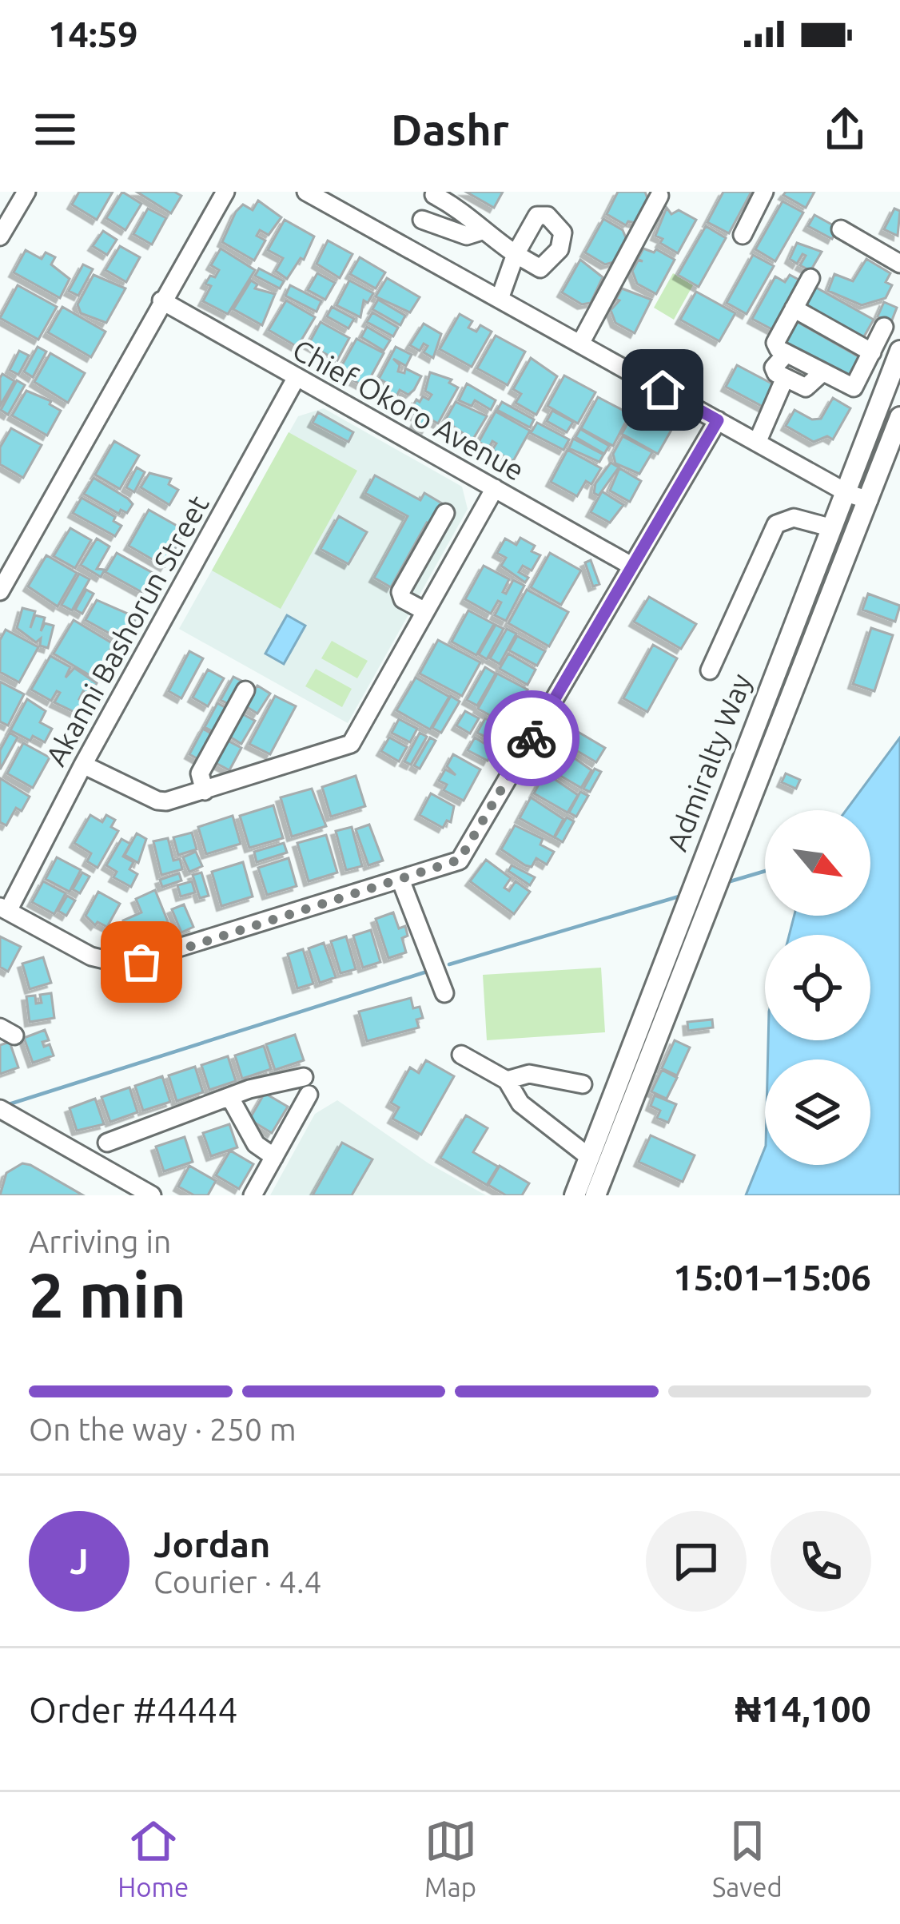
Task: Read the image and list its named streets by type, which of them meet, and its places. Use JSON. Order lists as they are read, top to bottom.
{
  "streets": {
    "main road": ["Admiralty Way"],
    "street": ["Chief Okoro Avenue", "Akanni Bashorun Street"]
  },
  "crossings": [
    ["Chief Okoro Avenue", "Akanni Bashorun Street"]
  ],
  "north": "bottom right",
  "page": {
    "status": "14:59",
    "header": "Dashr",
    "heading": ["2 min", "Arriving in", "15:01–15:06"],
    "panel": [
      "Jordan",
      "Courier · 4.4",
      "Order #4444",
      "₦14,100"
    ],
    "bar": "On the way · 250 m",
    "round": "J",
    "tabs": ["Home", "Map", "Saved"]
  }
}
